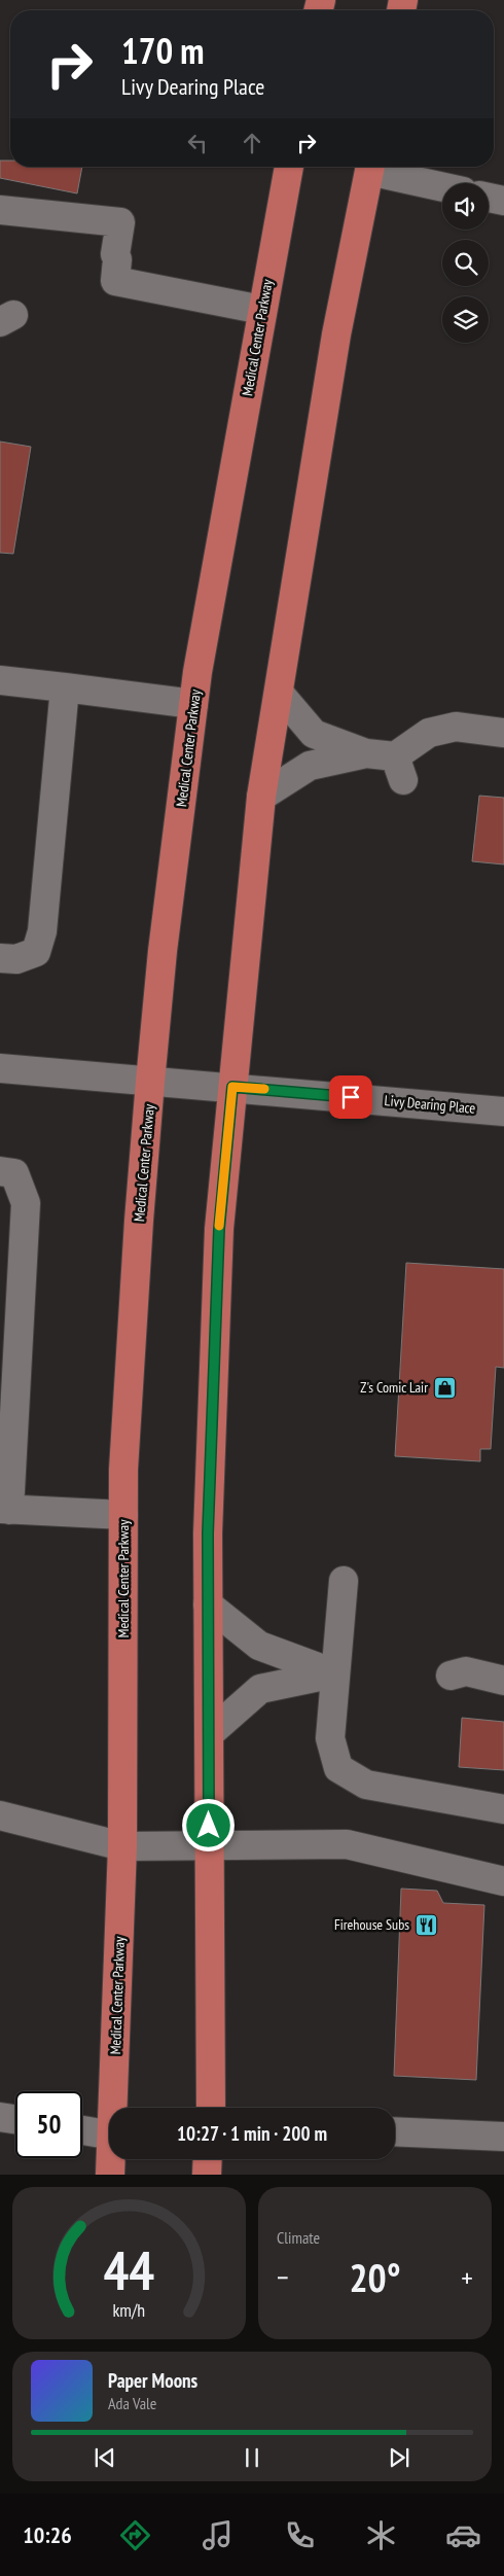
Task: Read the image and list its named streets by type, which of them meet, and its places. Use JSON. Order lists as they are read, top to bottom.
{
  "streets": {
    "main road": ["Medical Center Parkway"],
    "street": ["Livy Dearing Place"]
  },
  "crossings": [
    ["Medical Center Parkway", "Livy Dearing Place"]
  ],
  "places": {
    "shop": ["Z's Comic Lair"],
    "restaurant": ["Firehouse Subs"]
  },
  "page": {
    "turn": ["170 m", "Livy Dearing Place"],
    "limit": "50",
    "trip": "10:27 · 1 min · 200 m",
    "tile": "Climate",
    "heat": ["−", "20°", "+"],
    "song": ["Paper Moons", "Ada Vale"],
    "tabs": "10:26",
    "gauge": ["44", "km/h"]
  }
}
